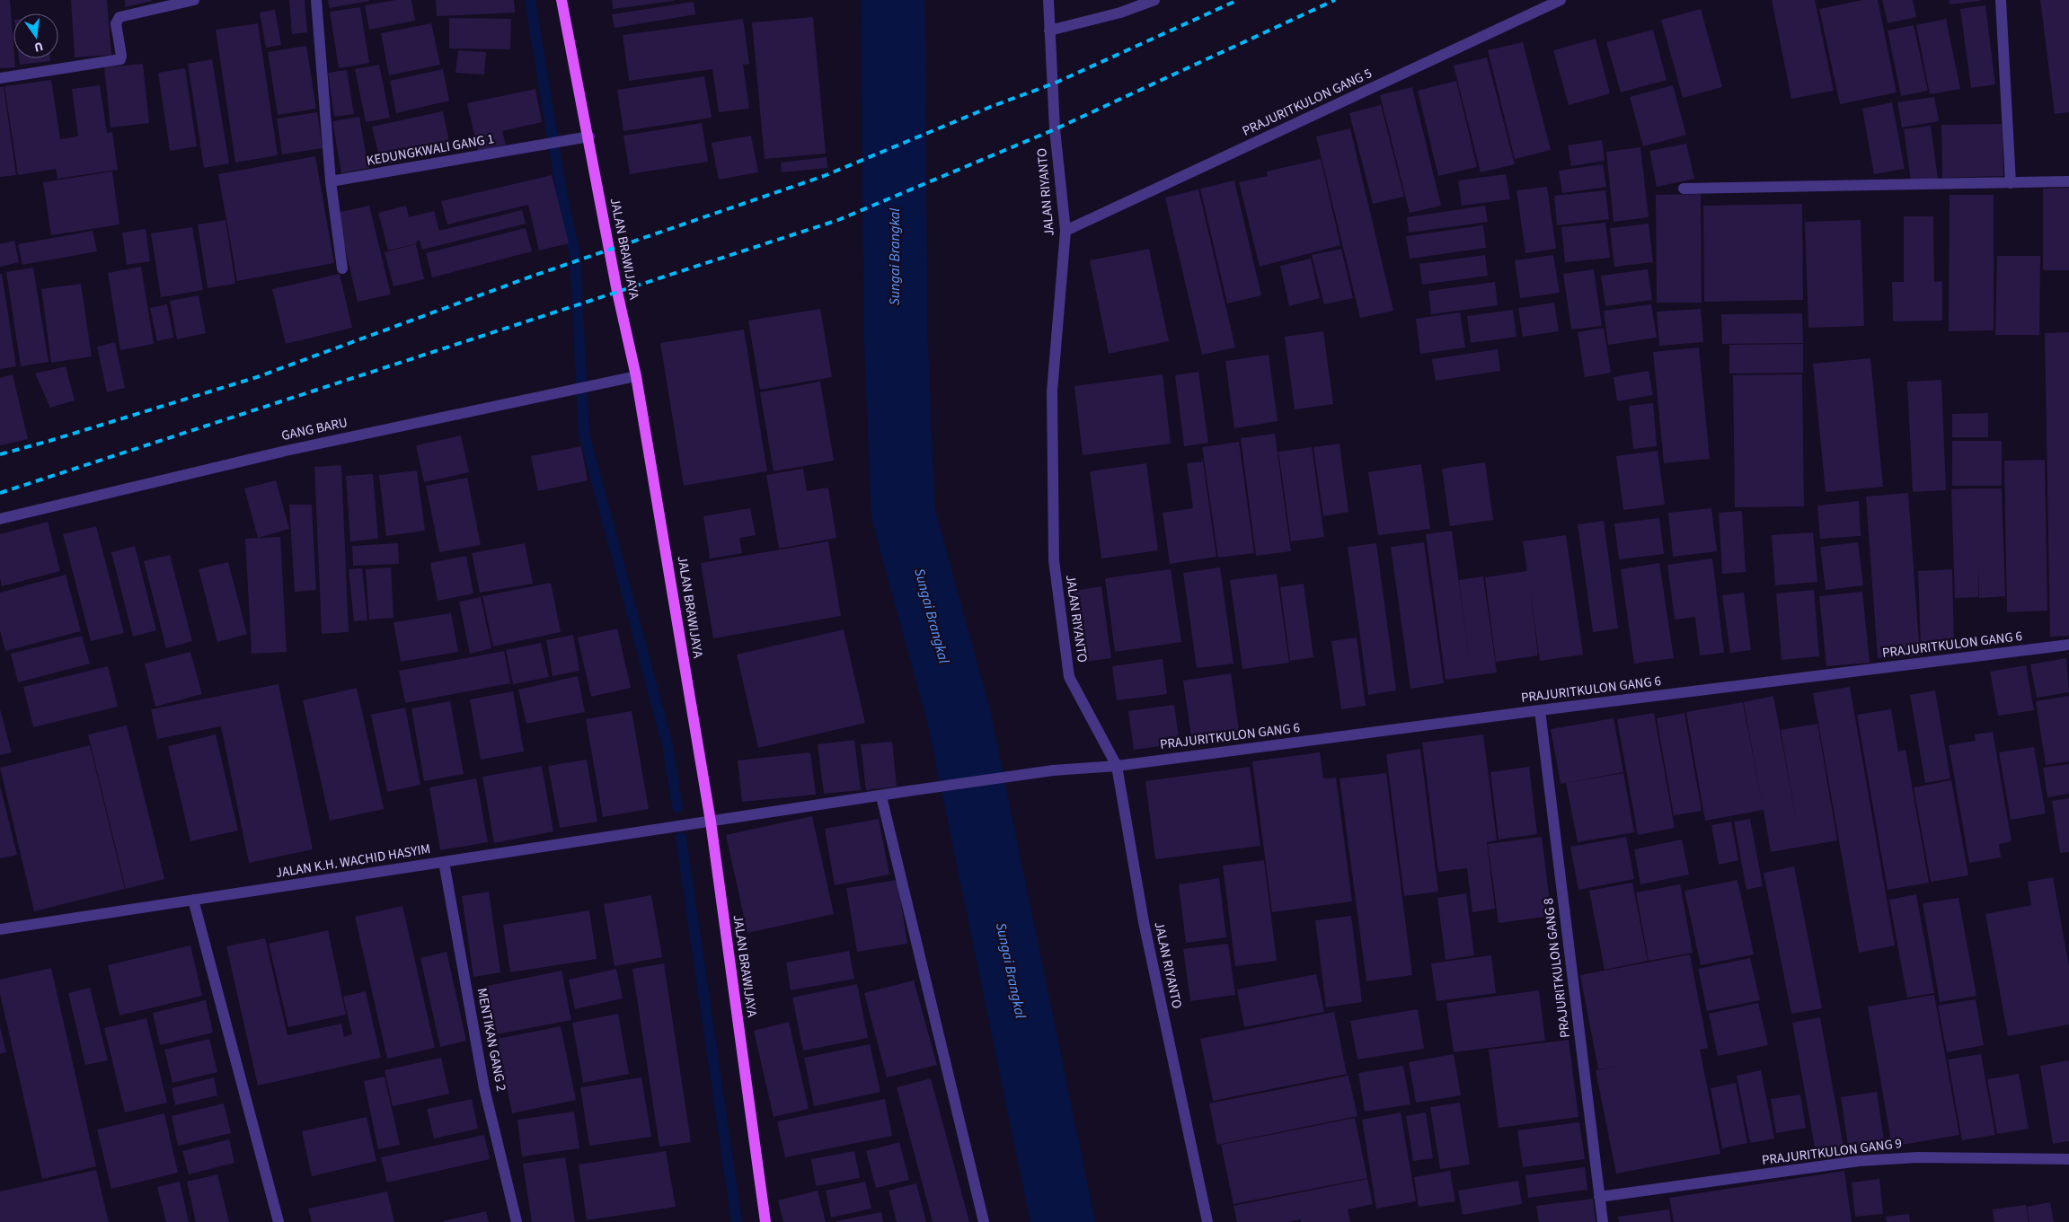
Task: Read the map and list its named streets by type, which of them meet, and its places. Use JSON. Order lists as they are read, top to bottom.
{
  "streets": {
    "main road": ["JALAN BRAWIJAYA"],
    "street": [
      "PRAJURITKULON GANG 5",
      "KEDUNGKWALI GANG 1",
      "JALAN RIYANTO",
      "GANG BARU",
      "PRAJURITKULON GANG 6",
      "JALAN K.H. WACHID HASYIM",
      "PRAJURITKULON GANG 8",
      "MENTIKAN GANG 2",
      "PRAJURITKULON GANG 9"
    ]
  },
  "crossings": [
    ["PRAJURITKULON GANG 5", "JALAN RIYANTO"],
    ["KEDUNGKWALI GANG 1", "JALAN BRAWIJAYA"],
    ["JALAN RIYANTO", "PRAJURITKULON GANG 6"],
    ["JALAN BRAWIJAYA", "GANG BARU"],
    ["JALAN BRAWIJAYA", "JALAN K.H. WACHID HASYIM"],
    ["PRAJURITKULON GANG 6", "JALAN K.H. WACHID HASYIM"],
    ["PRAJURITKULON GANG 6", "PRAJURITKULON GANG 8"],
    ["JALAN K.H. WACHID HASYIM", "MENTIKAN GANG 2"],
    ["PRAJURITKULON GANG 8", "PRAJURITKULON GANG 9"]
  ],
  "water": ["Sungai Brangkal"],
  "north": "bottom"
}
